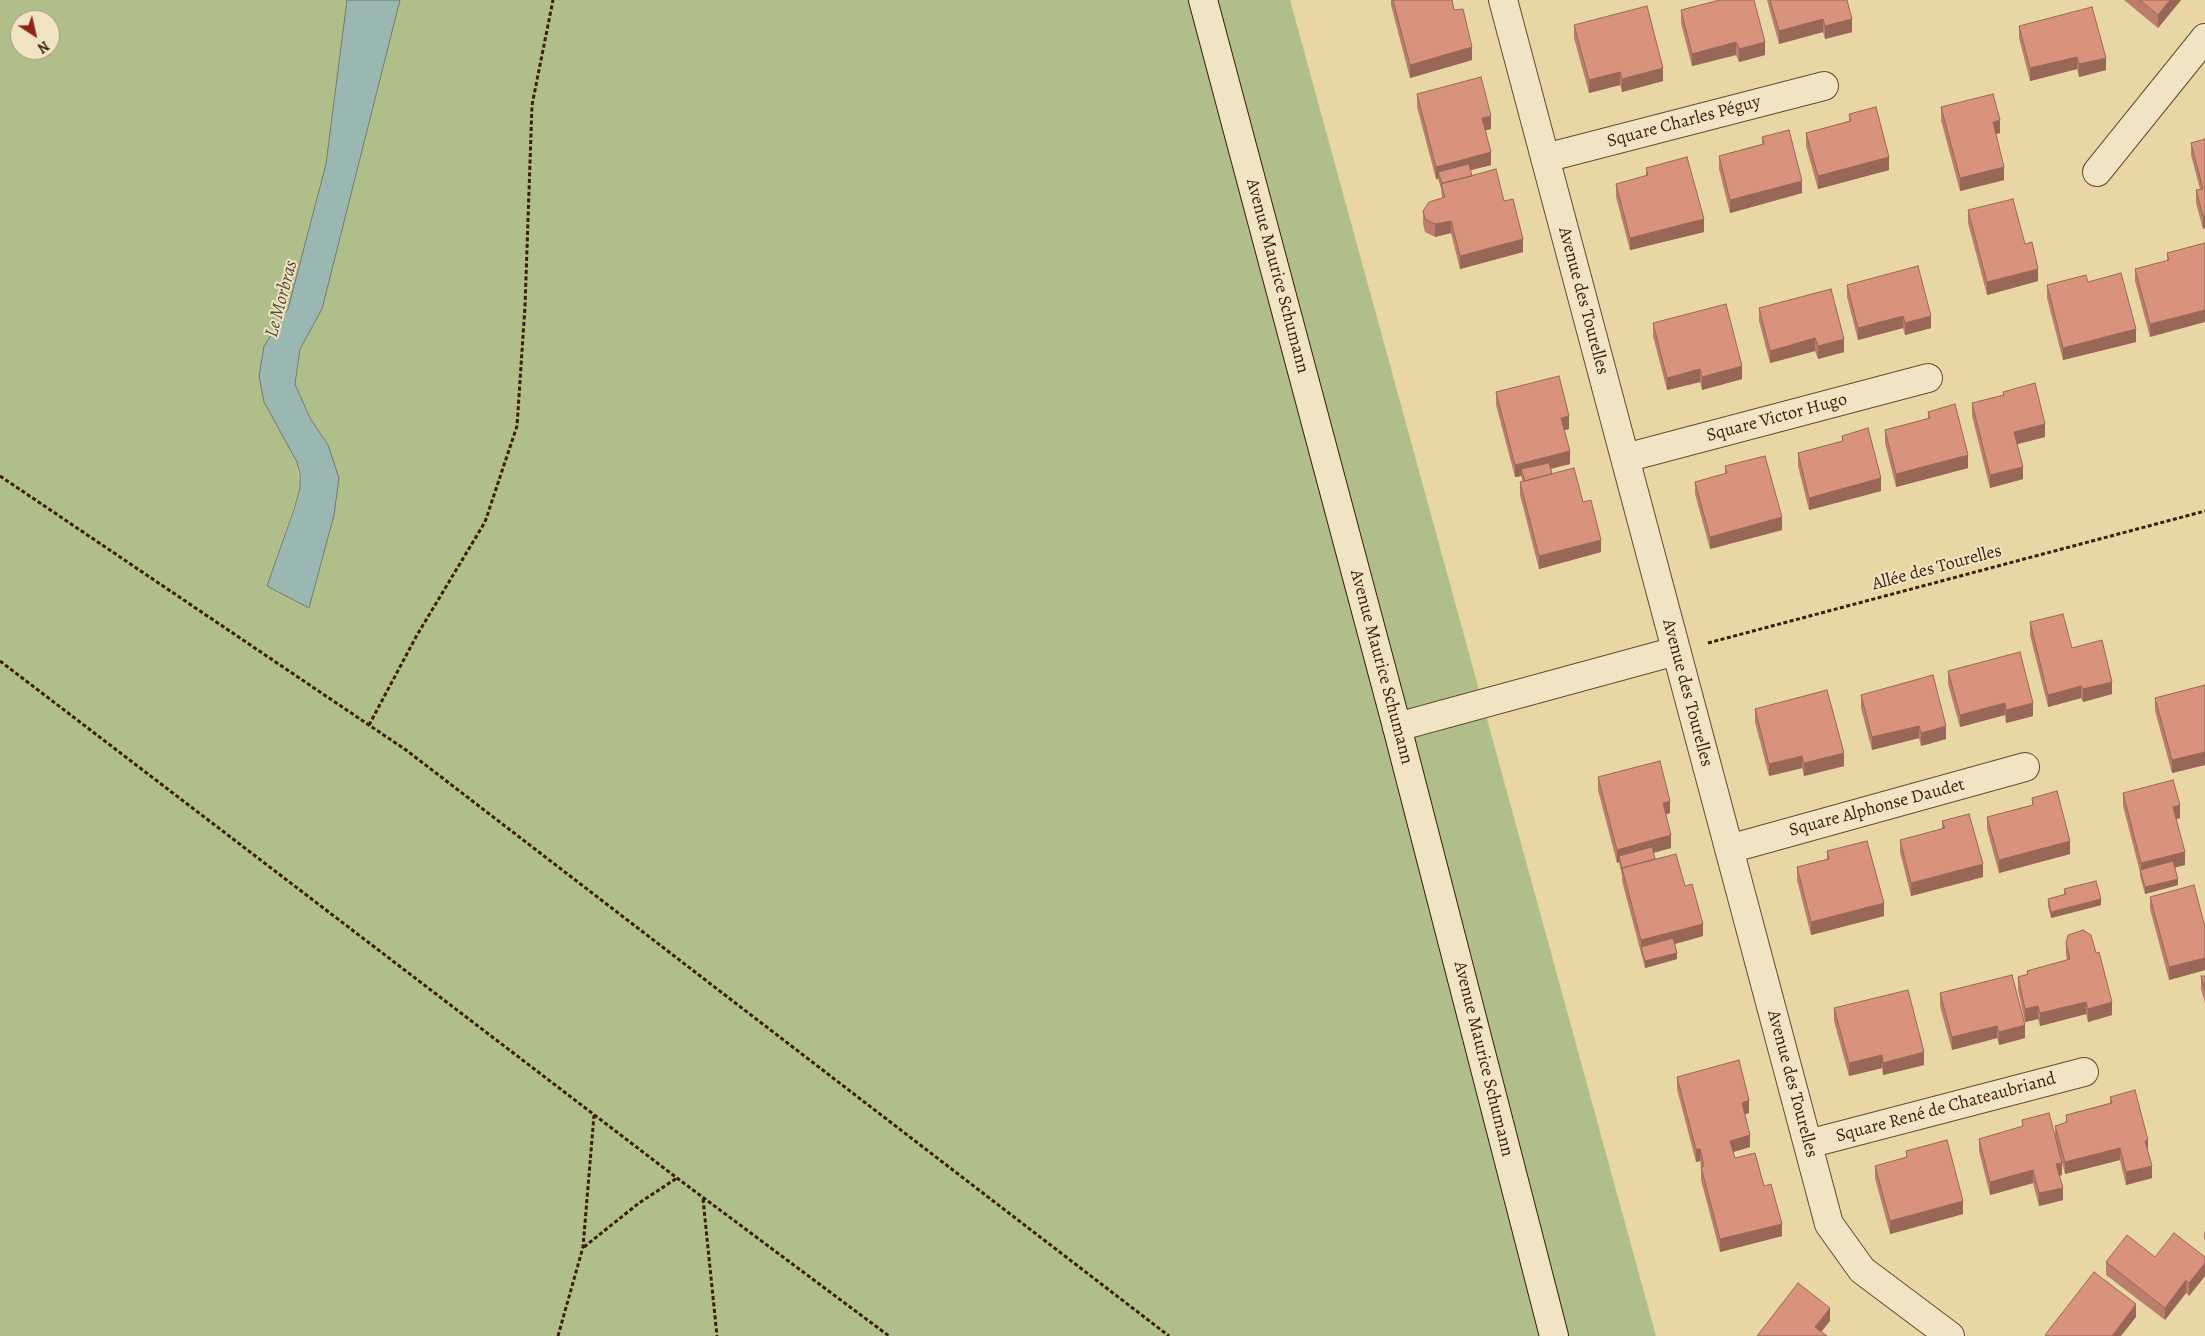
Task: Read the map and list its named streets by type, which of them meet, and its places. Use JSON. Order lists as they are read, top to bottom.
{
  "streets": {
    "street": [
      "Square Charles Péguy",
      "Avenue Maurice Schumann",
      "Avenue des Tourelles",
      "Square Victor Hugo",
      "Square Alphonse Daudet",
      "Square René de Chateaubriand"
    ],
    "path": ["Allée des Tourelles"]
  },
  "crossings": [
    ["Square Charles Péguy", "Avenue des Tourelles"],
    ["Avenue des Tourelles", "Square Victor Hugo"],
    ["Avenue des Tourelles", "Allée des Tourelles"],
    ["Avenue des Tourelles", "Square Alphonse Daudet"],
    ["Avenue des Tourelles", "Square René de Chateaubriand"]
  ],
  "water": ["Le Morbras"],
  "north": "bottom right"
}
